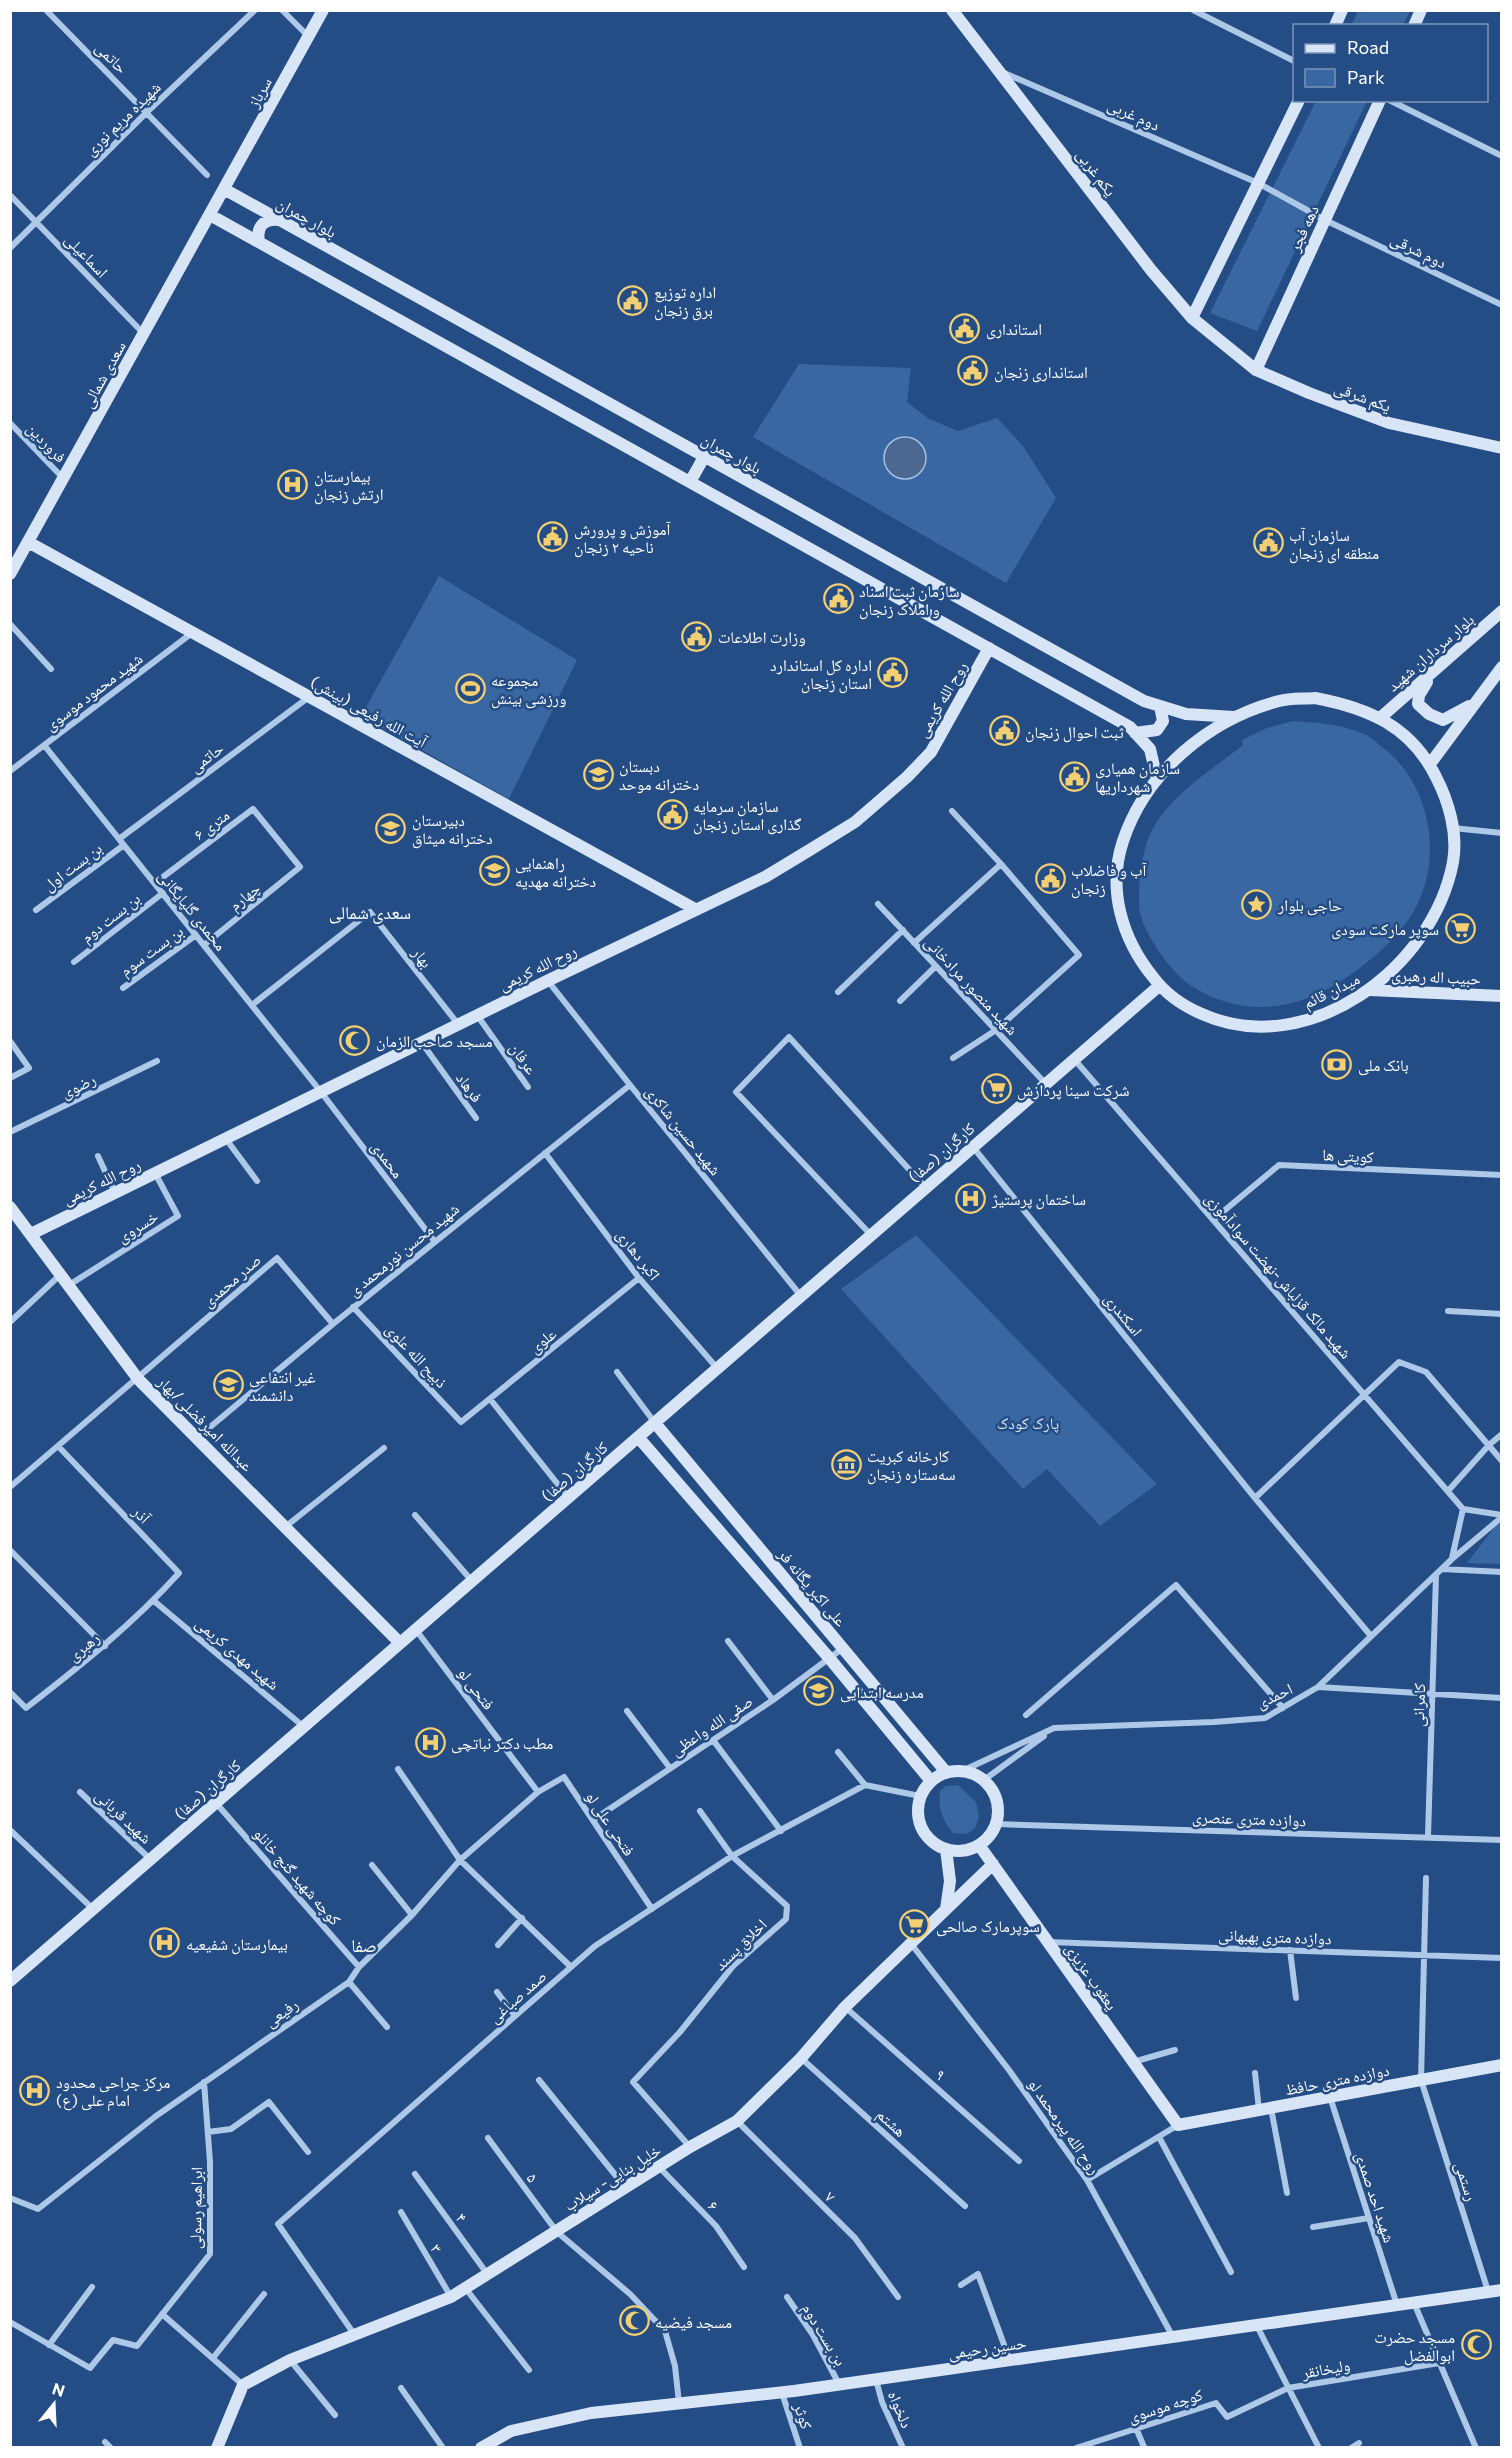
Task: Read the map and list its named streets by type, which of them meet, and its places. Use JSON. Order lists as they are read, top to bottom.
{
  "streets": {
    "main road": [
      "سرباز",
      "یکم غربی",
      "بلوار چمران",
      "دهه فجر",
      "سعدی شمالی",
      "یکم شرقی",
      "بلوار سرداران شهید",
      "روح الله کریمی",
      "آیت الله رفیعی (بینش)",
      "حبیب اله رهبری",
      "میدان قائم",
      "کارگران (صفا)",
      "عبدالله امیرفضلی/بهار",
      "علی اکبر یگانه فر",
      "یعقوب عزیزی",
      "دوازده متری حافظ",
      "خلیل بنایی- سیلاب",
      "حسین رحیمی"
    ],
    "street": [
      "حاتمی",
      "دوم غربی",
      "شهیده مریم نوری",
      "دوم شرقی",
      "اسماعیلی",
      "فروردین",
      "شهید محمود موسوی",
      "۶ متری",
      "بن بست اول",
      "چهارم",
      "محمدی گلپایگانی",
      "بن بست دوم",
      "بن بست سوم",
      "بهار",
      "شهید منصور مرادخانی",
      "عرفان",
      "رضوی",
      "فرهاد",
      "شهید حسین شاکری",
      "کویتی ها",
      "محمدی",
      "خسروی",
      "شهید محسن نورمحمد ی",
      "اکبر دهاری",
      "شهید مالک قزلباش-نهضت سوادآموزی",
      "صدر محمدی",
      "اسکندری",
      "علوی",
      "ذبیح الله علوی",
      "آذر",
      "رهبری",
      "شهید مهدی کریمی",
      "فتحی لو",
      "احمدی",
      "کامرانی",
      "صفی الله واعظی",
      "شهید قربانی",
      "دوازده متری عنصری",
      "فتحی علی لو",
      "کوچه شهید گنج خانلو",
      "دوازده متری بهبهانی",
      "اخلاق پسند",
      "صمد صباغی",
      "رفیعی",
      "۹",
      "هشتم",
      "روح الله پیرمحمد لو",
      "۵",
      "رستمی",
      "۷",
      "شهید احد صمدی",
      "۶",
      "ابراهیم رسولی",
      "۴",
      "۳",
      "ولیخانقر",
      "کوچه موسوی",
      "دلخواه",
      "کوثر"
    ]
  },
  "crossings": [
    ["حاتمی", "شهیده مریم نوری"],
    ["حاتمی", "آیت الله رفیعی (بینش)"],
    ["حاتمی", "بن بست اول"],
    ["حاتمی", "محمدی گلپایگانی"],
    ["سرباز", "بلوار چمران"],
    ["سرباز", "سعدی شمالی"],
    ["دوم غربی", "یکم غربی"],
    ["دوم غربی", "دهه فجر"],
    ["دوم غربی", "دوم شرقی"],
    ["شهیده مریم نوری", "اسماعیلی"],
    ["یکم غربی", "یکم شرقی"],
    ["بلوار چمران", "سعدی شمالی"],
    ["بلوار چمران", "میدان قائم"],
    ["دهه فجر", "دوم شرقی"],
    ["دهه فجر", "یکم شرقی"],
    ["اسماعیلی", "سعدی شمالی"],
    ["سعدی شمالی", "فروردین"],
    ["سعدی شمالی", "آیت الله رفیعی (بینش)"],
    ["بلوار سرداران شهید", "میدان قائم"],
    ["شهید محمود موسوی", "آیت الله رفیعی (بینش)"],
    ["شهید محمود موسوی", "محمدی گلپایگانی"],
    ["روح الله کریمی", "آیت الله رفیعی (بینش)"],
    ["روح الله کریمی", "محمدی گلپایگانی"],
    ["روح الله کریمی", "بهار"],
    ["روح الله کریمی", "عرفان"],
    ["روح الله کریمی", "فرهاد"],
    ["روح الله کریمی", "شهید حسین شاکری"],
    ["روح الله کریمی", "محمدی"],
    ["روح الله کریمی", "خسروی"],
    ["روح الله کریمی", "عبدالله امیرفضلی/بهار"],
    ["۶ متری", "چهارم"],
    ["۶ متری", "محمدی گلپایگانی"],
    ["بن بست اول", "محمدی گلپایگانی"],
    ["چهارم", "محمدی گلپایگانی"],
    ["محمدی گلپایگانی", "بن بست دوم"],
    ["محمدی گلپایگانی", "بن بست سوم"],
    ["محمدی گلپایگانی", "بهار"],
    ["محمدی گلپایگانی", "محمدی"],
    ["بن بست دوم", "حسین رحیمی"],
    ["حبیب اله رهبری", "میدان قائم"],
    ["شهید منصور مرادخانی", "کارگران (صفا)"],
    ["میدان قائم", "کارگران (صفا)"],
    ["شهید حسین شاکری", "کارگران (صفا)"],
    ["شهید حسین شاکری", "شهید محسن نورمحمد ی"],
    ["کارگران (صفا)", "اکبر دهاری"],
    ["کارگران (صفا)", "شهید مالک قزلباش-نهضت سوادآموزی"],
    ["کارگران (صفا)", "اسکندری"],
    ["کارگران (صفا)", "عبدالله امیرفضلی/بهار"],
    ["کارگران (صفا)", "علی اکبر یگانه فر"],
    ["کارگران (صفا)", "شهید مهدی کریمی"],
    ["کارگران (صفا)", "فتحی لو"],
    ["کارگران (صفا)", "شهید قربانی"],
    ["کارگران (صفا)", "کوچه شهید گنج خانلو"],
    ["کویتی ها", "شهید مالک قزلباش-نهضت سوادآموزی"],
    ["محمدی", "شهید محسن نورمحمد ی"],
    ["خسروی", "عبدالله امیرفضلی/بهار"],
    ["شهید محسن نورمحمد ی", "اکبر دهاری"],
    ["شهید محسن نورمحمد ی", "صدر محمدی"],
    ["شهید محسن نورمحمد ی", "ذبیح الله علوی"],
    ["شهید محسن نورمحمد ی", "عبدالله امیرفضلی/بهار"],
    ["اکبر دهاری", "علوی"],
    ["صدر محمدی", "عبدالله امیرفضلی/بهار"],
    ["اسکندری", "احمدی"],
    ["علوی", "ذبیح الله علوی"],
    ["آذر", "رهبری"],
    ["آذر", "شهید مهدی کریمی"],
    ["علی اکبر یگانه فر", "احمدی"],
    ["علی اکبر یگانه فر", "صفی الله واعظی"],
    ["علی اکبر یگانه فر", "دوازده متری عنصری"],
    ["علی اکبر یگانه فر", "یعقوب عزیزی"],
    ["رهبری", "شهید مهدی کریمی"],
    ["فتحی لو", "فتحی علی لو"],
    ["فتحی لو", "رفیعی"],
    ["احمدی", "کامرانی"],
    ["احمدی", "دوازده متری عنصری"],
    ["احمدی", "یعقوب عزیزی"],
    ["کامرانی", "دوازده متری عنصری"],
    ["صفی الله واعظی", "فتحی علی لو"],
    ["دوازده متری عنصری", "یعقوب عزیزی"],
    ["فتحی علی لو", "صمد صباغی"],
    ["فتحی علی لو", "رفیعی"],
    ["کوچه شهید گنج خانلو", "رفیعی"],
    ["دوازده متری بهبهانی", "یعقوب عزیزی"],
    ["اخلاق پسند", "صمد صباغی"],
    ["اخلاق پسند", "خلیل بنایی- سیلاب"],
    ["یعقوب عزیزی", "دوازده متری حافظ"],
    ["یعقوب عزیزی", "خلیل بنایی- سیلاب"],
    ["صمد صباغی", "خلیل بنایی- سیلاب"],
    ["رفیعی", "ابراهیم رسولی"],
    ["۹", "خلیل بنایی- سیلاب"],
    ["دوازده متری حافظ", "رستمی"],
    ["دوازده متری حافظ", "شهید احد صمدی"],
    ["هشتم", "خلیل بنایی- سیلاب"],
    ["روح الله پیرمحمد لو", "خلیل بنایی- سیلاب"],
    ["روح الله پیرمحمد لو", "حسین رحیمی"],
    ["۵", "خلیل بنایی- سیلاب"],
    ["۵", "حسین رحیمی"],
    ["خلیل بنایی- سیلاب", "۷"],
    ["خلیل بنایی- سیلاب", "۶"],
    ["خلیل بنایی- سیلاب", "۴"],
    ["خلیل بنایی- سیلاب", "۳"],
    ["رستمی", "حسین رحیمی"],
    ["شهید احد صمدی", "حسین رحیمی"],
    ["حسین رحیمی", "دلخواه"],
    ["حسین رحیمی", "کوثر"],
    ["ولیخانقر", "کوچه موسوی"]
  ],
  "districts": ["سعدی شمالی", "صفا"],
  "parks": ["پارک کودک"],
  "places": {
    "public building": [
      "اداره توزیع برق زنجان",
      "استانداری",
      "استانداری زنجان",
      "آموزش و پرورش ناحیه ۲ زنجان",
      "سازمان آب منطقه ای زنجان",
      "سازمان ثبت اسناد و املاک زنجان",
      "وزارت اطلاعات",
      "اداره کل استاندارد استان زنجان",
      "ثبت احوال زنجان",
      "سازمان همیاری شهرداریها",
      "سازمان سرمایه گذاری استان زنجان",
      "آب و فاضلاب زنجان"
    ],
    "hospital": [
      "بیمارستان ارتش زنجان",
      "ساختمان پرستیژ",
      "مطب دکتر نباتچی",
      "بیمارستان شفیعیه",
      "مرکز جراحی محدود امام علی (ع)"
    ],
    "sports": ["مجموعه ورزشی بینش"],
    "school or university": [
      "دبستان دخترانه موحد",
      "دبیرستان دخترانه میثاق",
      "راهنمایی دخترانه مهدیه",
      "غیر انتفاعی دانشمند",
      "مدرسه ابتدایی"
    ],
    "place": ["حاجی بلوار"],
    "supermarket": ["سوپر مارکت سودی", "شرکت سینا پردازش", "سوپرمارک صالحی"],
    "mosque": ["مسجد صاحب الزمان", "مسجد فیضیه", "مسجد حضرت ابوالفضل"],
    "bank": ["بانک ملی"],
    "museum": ["کارخانه کبریت سه‌ستاره زنجان"]
  },
  "legend": ["Road", "Park"],
  "north": "top"
}
